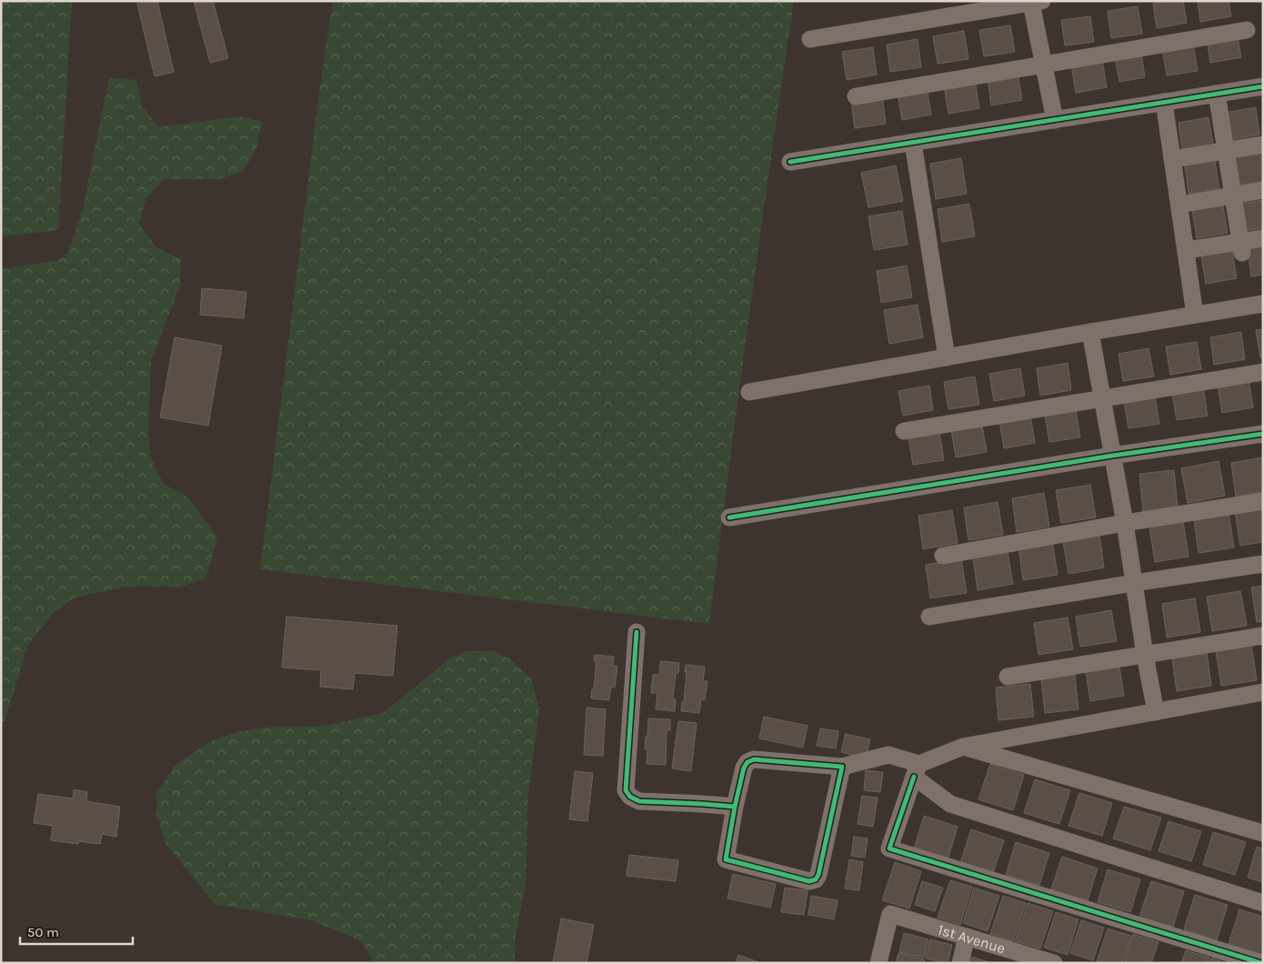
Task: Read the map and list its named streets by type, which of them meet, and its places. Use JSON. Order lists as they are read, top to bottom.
{
  "streets": {
    "street": ["1st Avenue"]
  },
  "scale_bar": "50 m"
}
